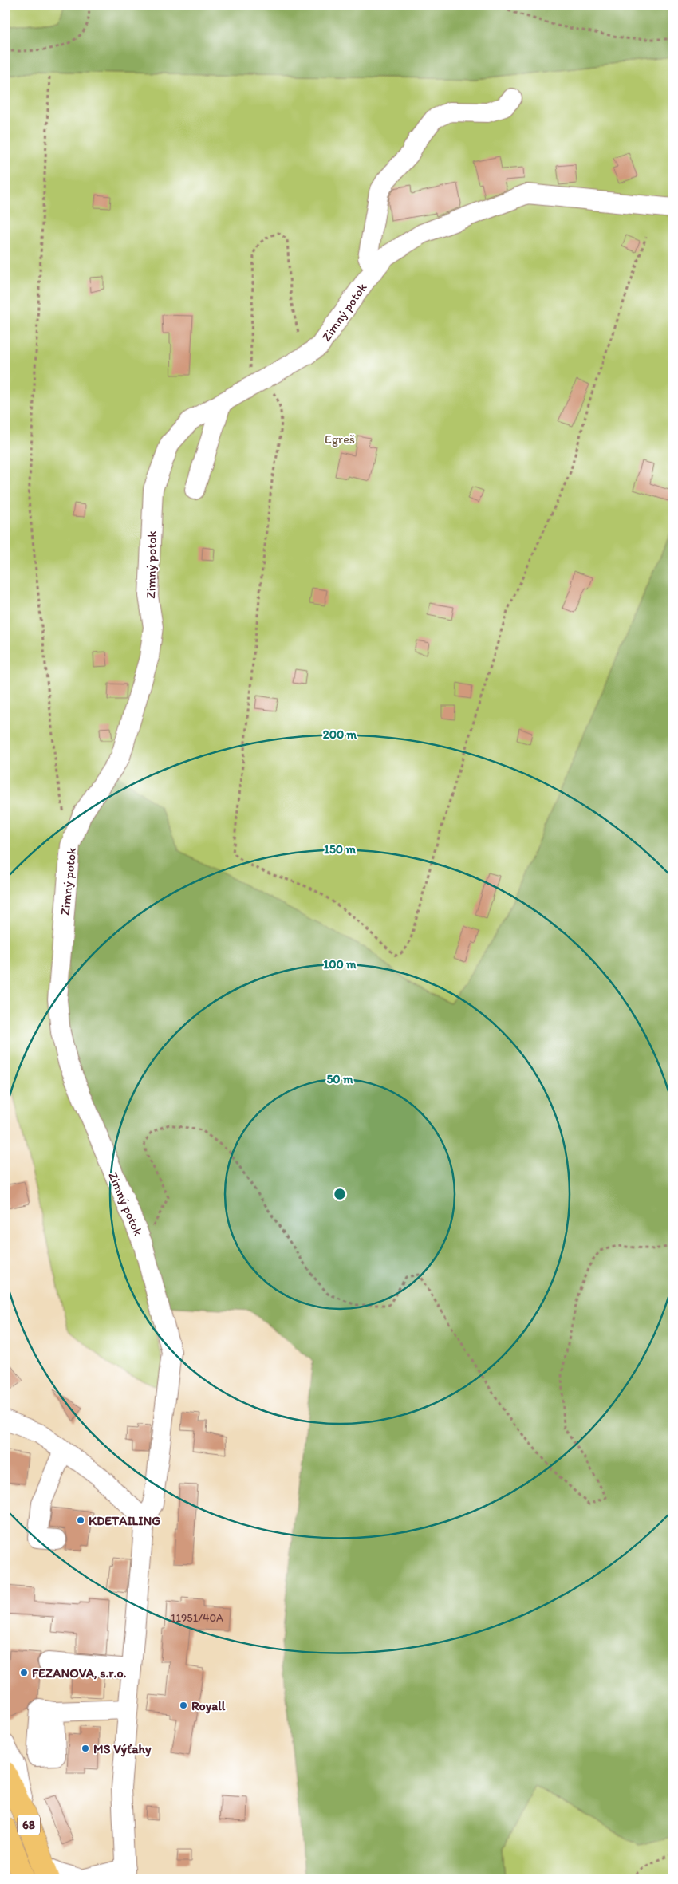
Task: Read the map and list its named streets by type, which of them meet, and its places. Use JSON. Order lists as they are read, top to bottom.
{
  "streets": {
    "main road": ["68"],
    "street": ["Zimný potok"]
  },
  "parks": ["Egreš"],
  "places": [
    "KDETAILING",
    "FEZANOVA, s.r.o.",
    "Royall",
    "MS Výťahy"
  ],
  "house_numbers": ["11951/40A"],
  "rings": [
    "200 m",
    "150 m",
    "100 m",
    "50 m"
  ]
}
